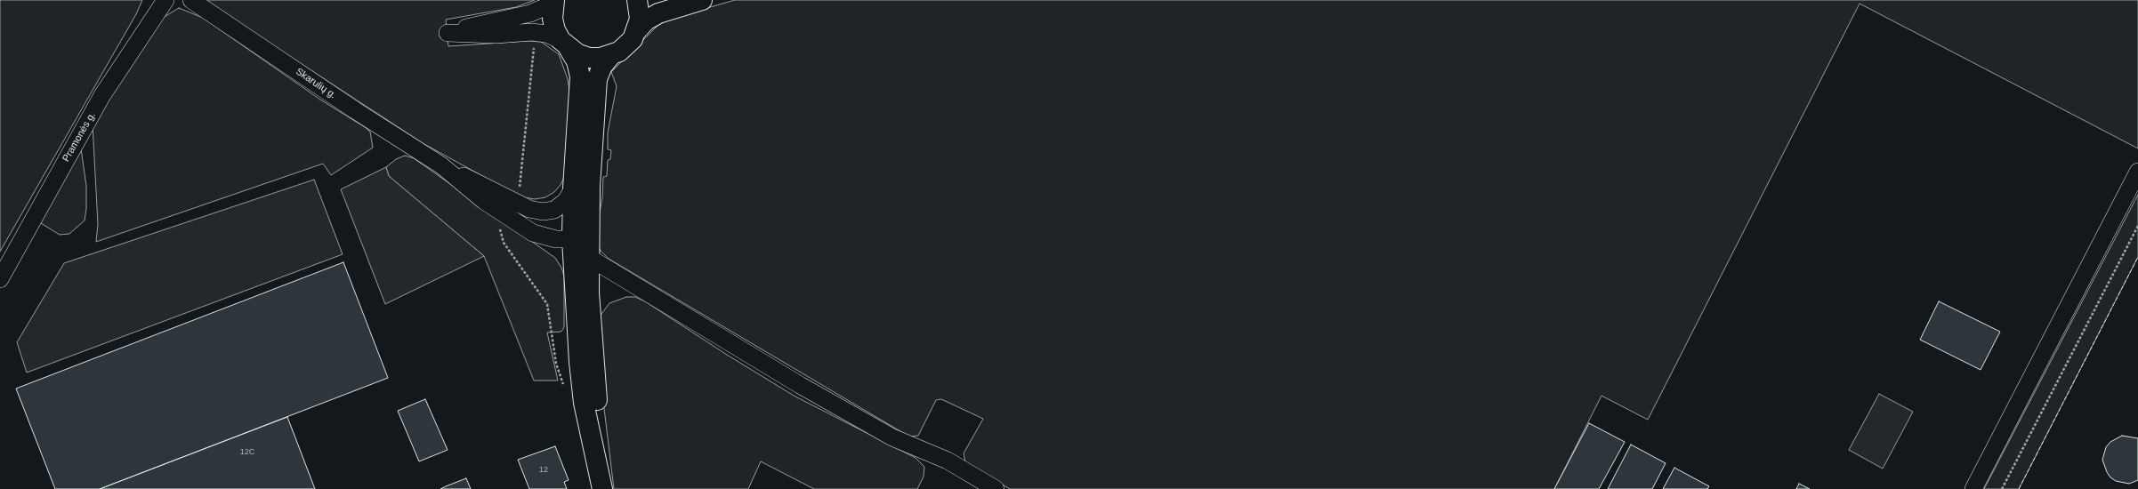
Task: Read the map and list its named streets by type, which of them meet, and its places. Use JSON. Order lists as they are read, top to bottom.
{
  "streets": {
    "street": ["Skarulių g.", "Pramonės g."]
  },
  "house_numbers": ["12C", "12"]
}
